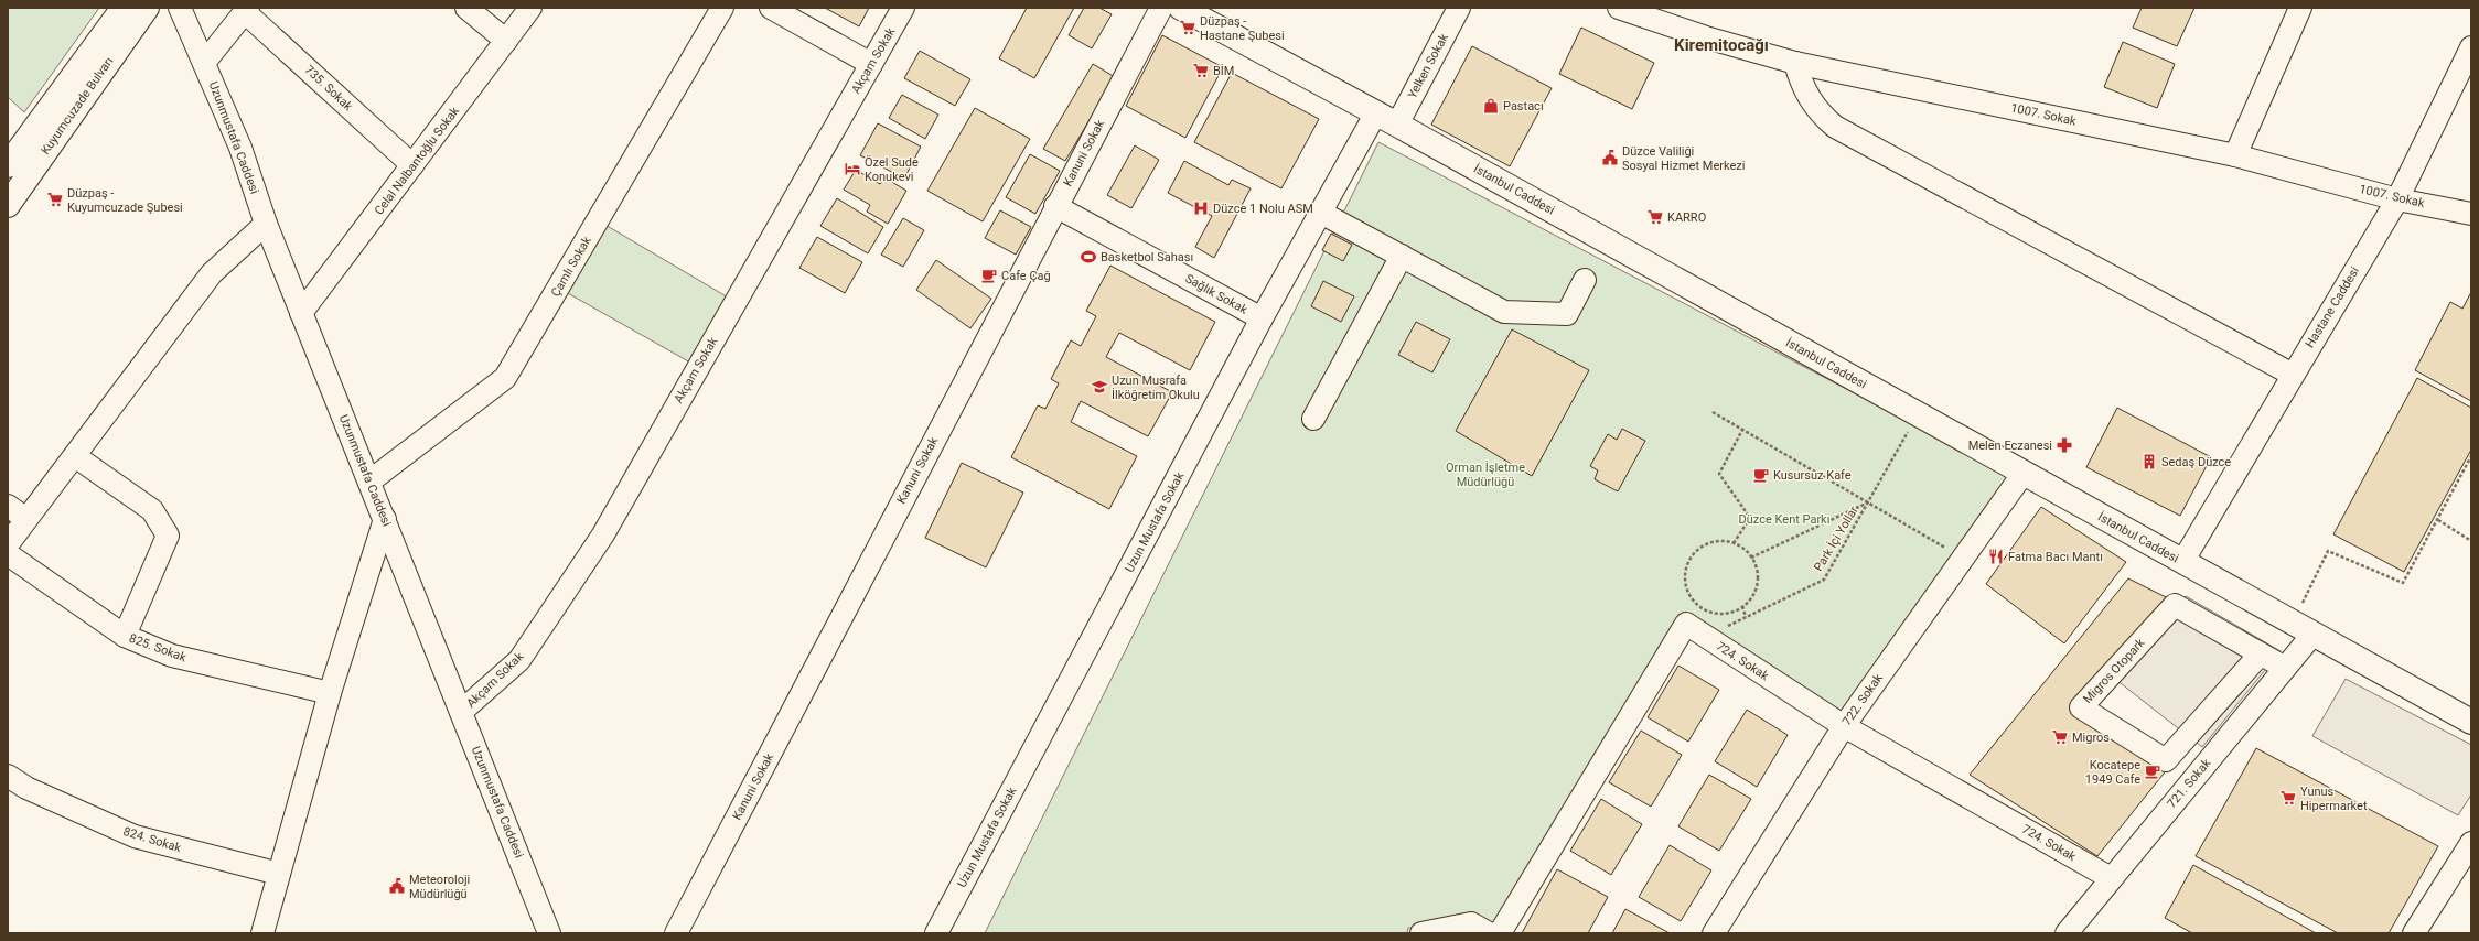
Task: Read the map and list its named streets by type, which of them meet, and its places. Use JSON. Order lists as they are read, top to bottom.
{
  "streets": {
    "main road": ["Kuyumcuzade Bulvarı", "İstanbul Caddesi"],
    "street": [
      "Akçam Sokak",
      "Yelken Sokak",
      "735. Sokak",
      "1007. Sokak",
      "Uzunmustafa Caddesi",
      "Kanuni Sokak",
      "Celal Nalbantoğlu Sokak",
      "Çamlı Sokak",
      "Sağlık Sokak",
      "Hastane Caddesi",
      "Uzun Mustafa Sokak",
      "825. Sokak",
      "724. Sokak",
      "Migros Otopark",
      "722. Sokak",
      "721. Sokak",
      "824. Sokak"
    ],
    "path": ["Park İçi Yollar"]
  },
  "crossings": [
    ["Akçam Sokak", "Uzunmustafa Caddesi"],
    ["Yelken Sokak", "İstanbul Caddesi"],
    ["735. Sokak", "Celal Nalbantoğlu Sokak"],
    ["1007. Sokak", "Hastane Caddesi"],
    ["Uzunmustafa Caddesi", "Celal Nalbantoğlu Sokak"],
    ["Uzunmustafa Caddesi", "Çamlı Sokak"],
    ["Kanuni Sokak", "Sağlık Sokak"],
    ["İstanbul Caddesi", "Hastane Caddesi"],
    ["İstanbul Caddesi", "Uzun Mustafa Sokak"],
    ["İstanbul Caddesi", "Park İçi Yollar"],
    ["İstanbul Caddesi", "722. Sokak"],
    ["İstanbul Caddesi", "721. Sokak"],
    ["Sağlık Sokak", "Uzun Mustafa Sokak"],
    ["Park İçi Yollar", "724. Sokak"],
    ["Park İçi Yollar", "722. Sokak"],
    ["724. Sokak", "722. Sokak"],
    ["724. Sokak", "721. Sokak"],
    ["Migros Otopark", "721. Sokak"]
  ],
  "districts": ["Kiremitocağı"],
  "parks": ["Orman İşletme Müdürlüğü", "Düzce Kent Parkı"],
  "places": {
    "supermarket": [
      "Düzpaş - Hastane Şubesi",
      "BİM",
      "Düzpaş - Kuyumcuzade Şubesi",
      "KARRO",
      "Migros",
      "Yunus Hipermarket"
    ],
    "shop": ["Pastacı"],
    "public building": ["Düzce Valiliği Sosyal Hizmet Merkezi", "Meteoroloji Müdürlüğü"],
    "hotel": ["Özel Sude Konukevi"],
    "hospital": ["Düzce 1 Nolu ASM"],
    "sports": ["Basketbol Sahası"],
    "cafe": ["Cafe Çağ", "Kusursuz Kafe", "Kocatepe 1949 Cafe"],
    "school or university": ["Uzun Musrafa İlköğretim Okulu"],
    "pharmacy": ["Melen Eczanesi"],
    "building": ["Sedaş Düzce"],
    "restaurant": ["Fatma Bacı Mantı"]
  }
}
